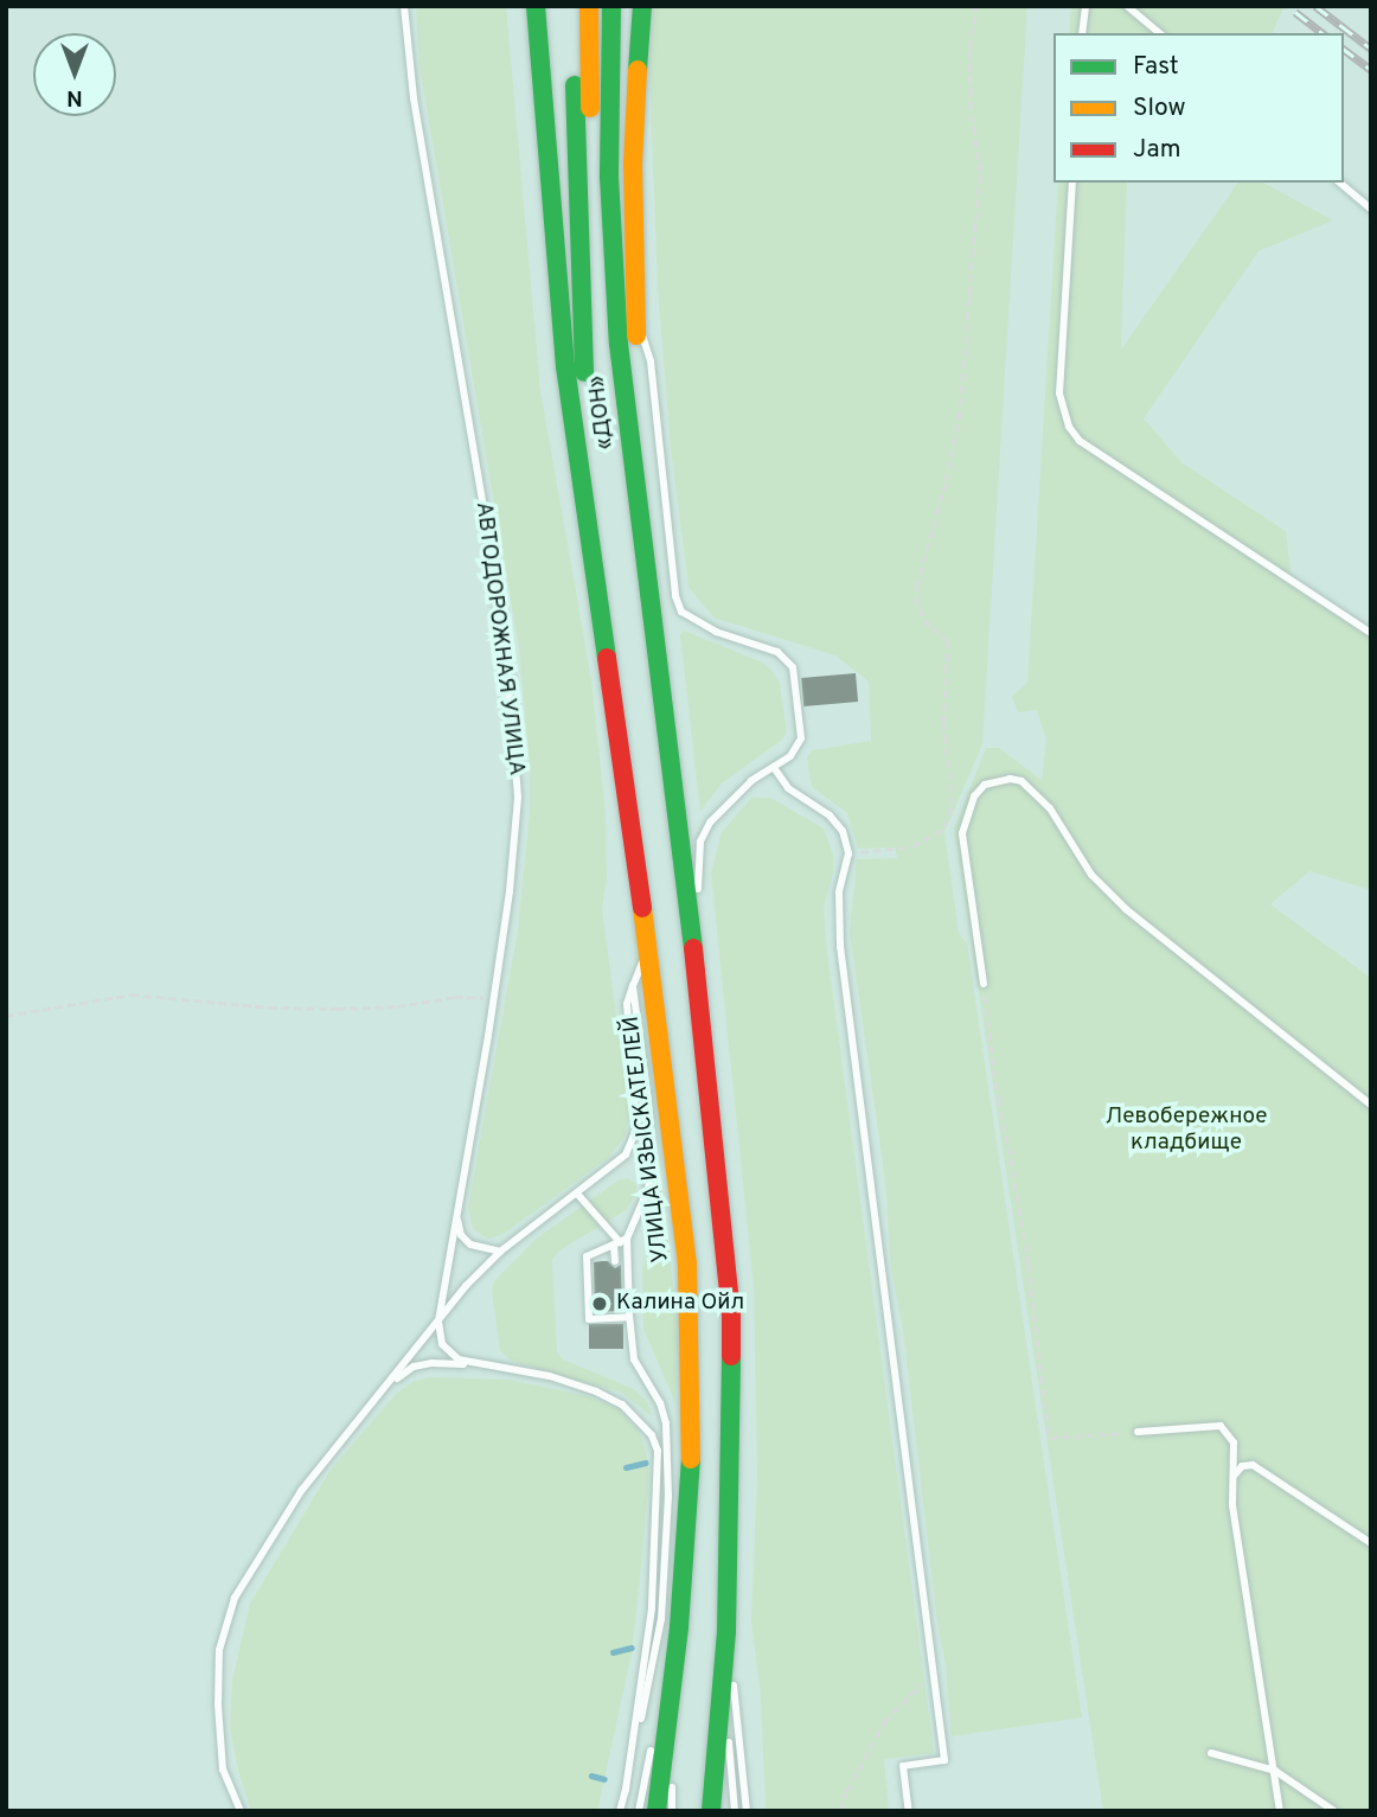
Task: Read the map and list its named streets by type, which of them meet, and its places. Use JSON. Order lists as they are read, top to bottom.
{
  "streets": {
    "main road": ["«ДОН»", "УЛИЦА ИЗЫСКАТЕЛЕЙ"],
    "lane": ["АВТОДОРОЖНАЯ УЛИЦА"]
  },
  "parks": ["Левобережное кладбище"],
  "places": ["Калина Ойл"],
  "legend": ["Fast", "Slow", "Jam"],
  "north": "bottom"
}
